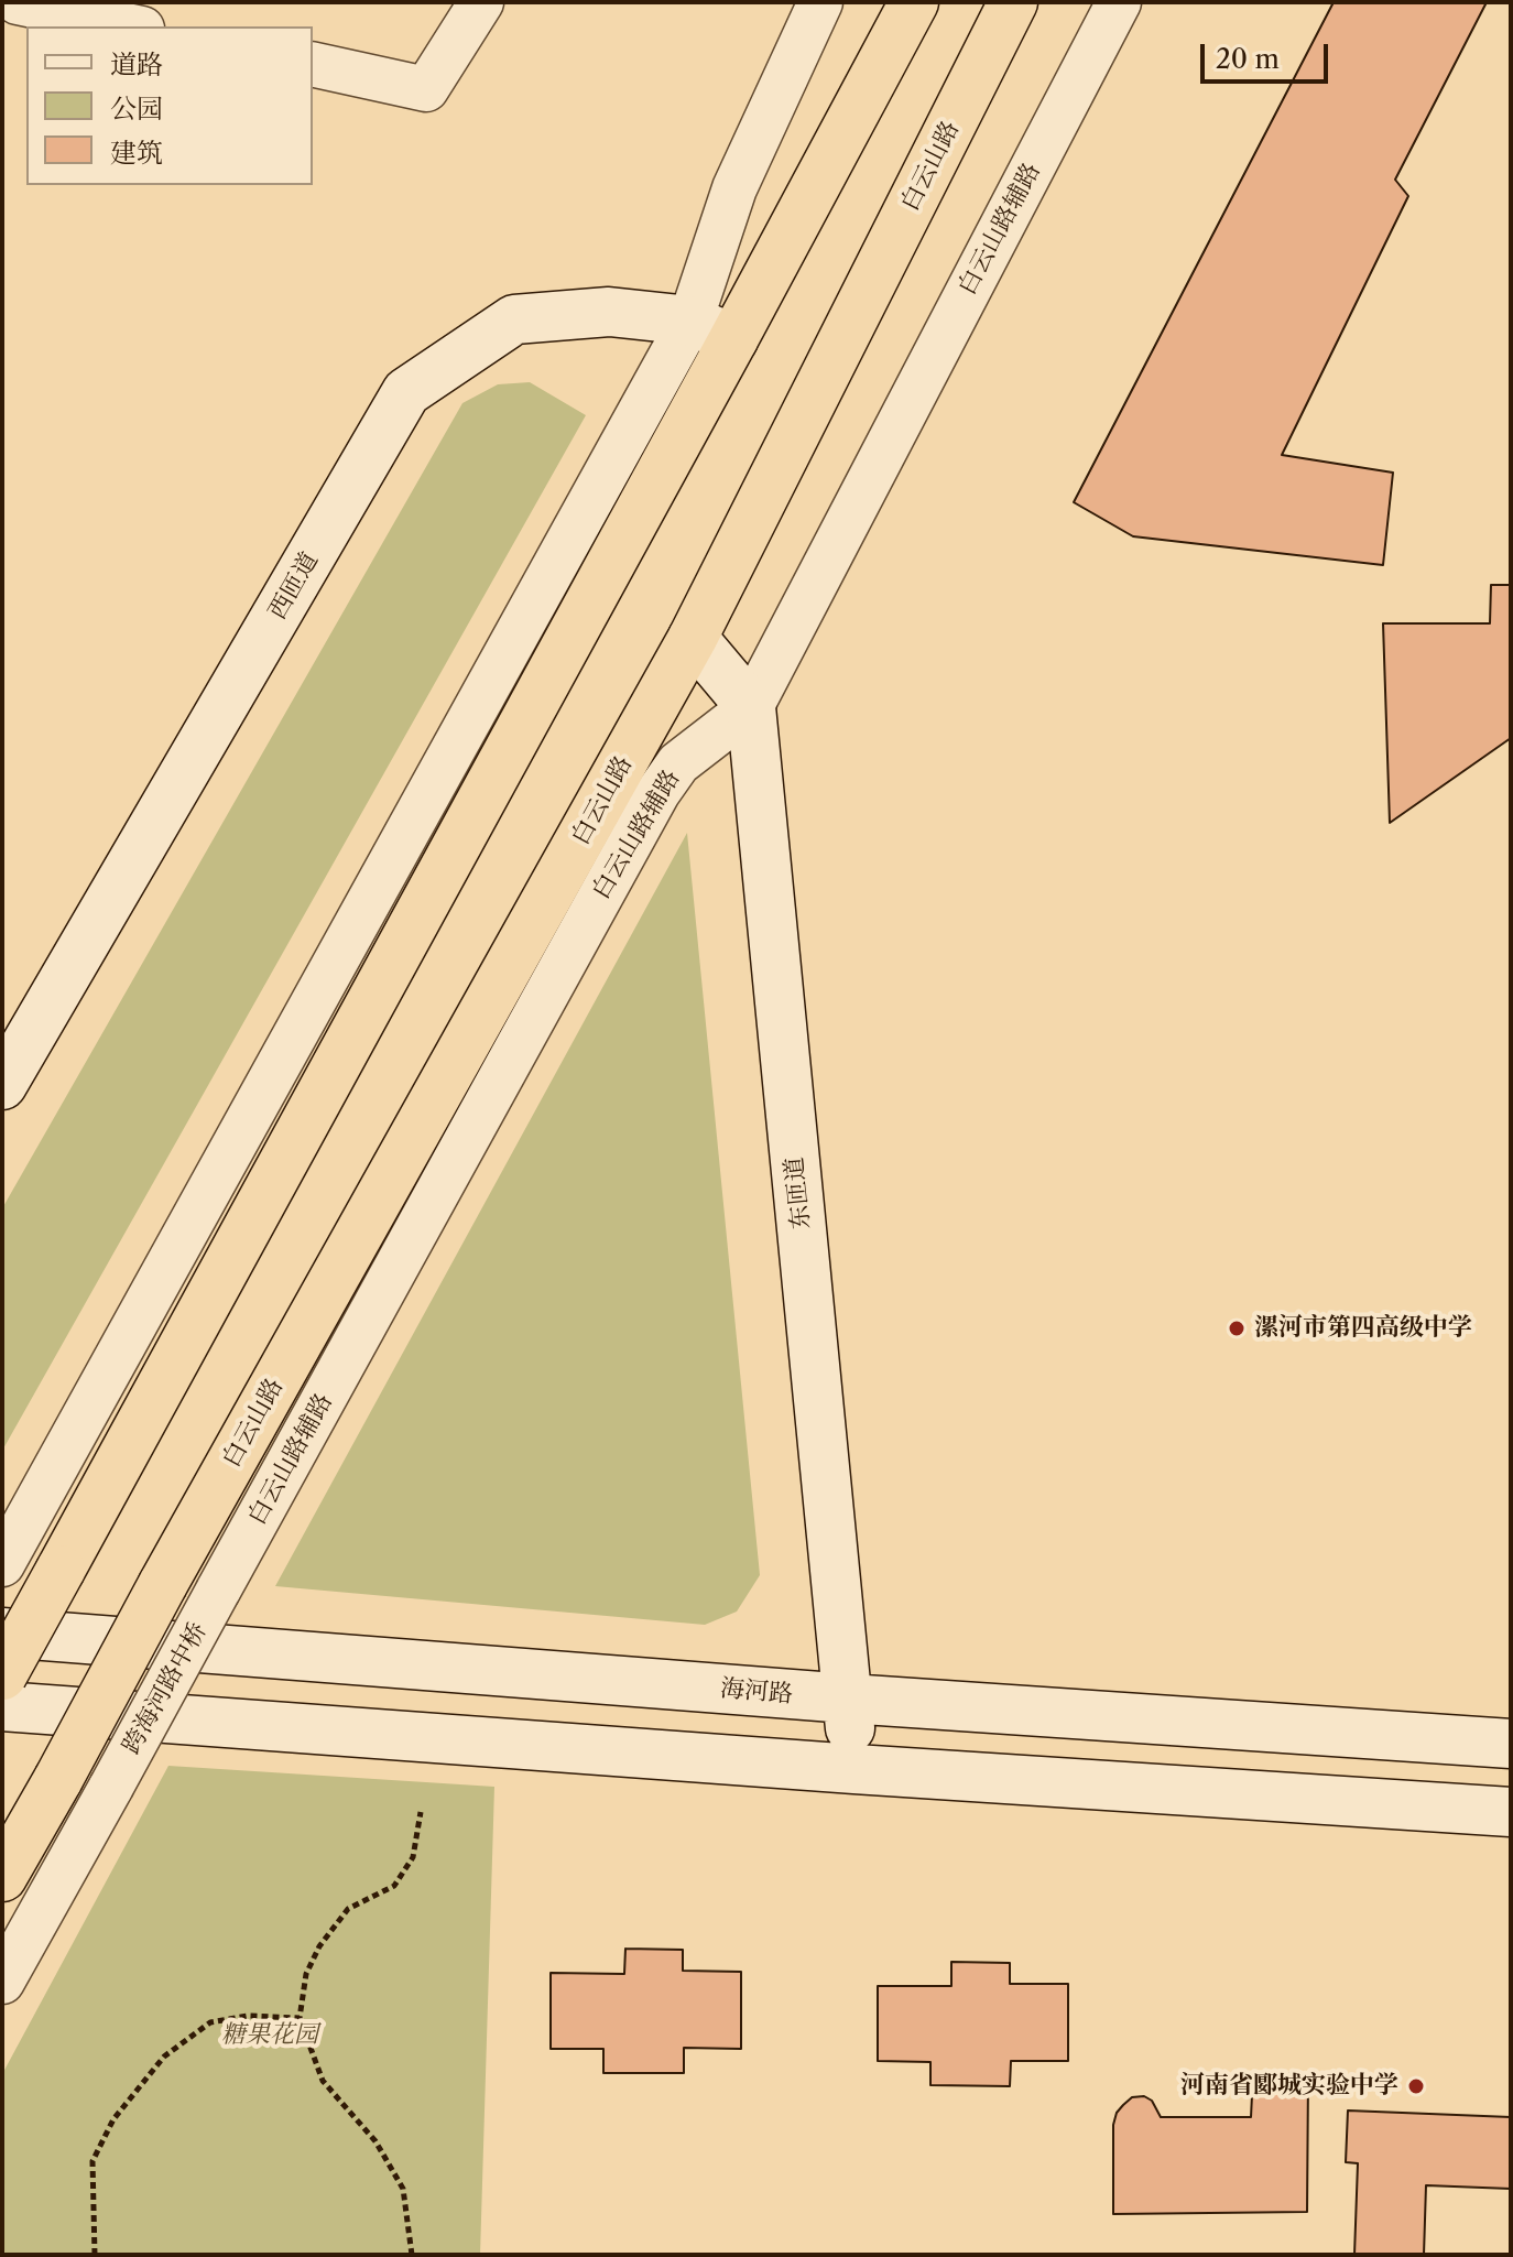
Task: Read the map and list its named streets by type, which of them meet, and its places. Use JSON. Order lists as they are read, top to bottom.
{
  "streets": {
    "highway": ["白云山路", "跨海河路中桥"],
    "street": [
      "白云山路辅路",
      "西匝道",
      "东匝道",
      "海河路"
    ]
  },
  "crossings": [
    ["白云山路", "跨海河路中桥"],
    ["白云山路辅路", "东匝道"],
    ["白云山路辅路", "跨海河路中桥"],
    ["东匝道", "海河路"]
  ],
  "parks": ["糖果花园"],
  "places": ["漯河市第四高级中学", "河南省郾城实验中学"],
  "legend": ["道路", "公园", "建筑"],
  "scale_bar": "20 m"
}
